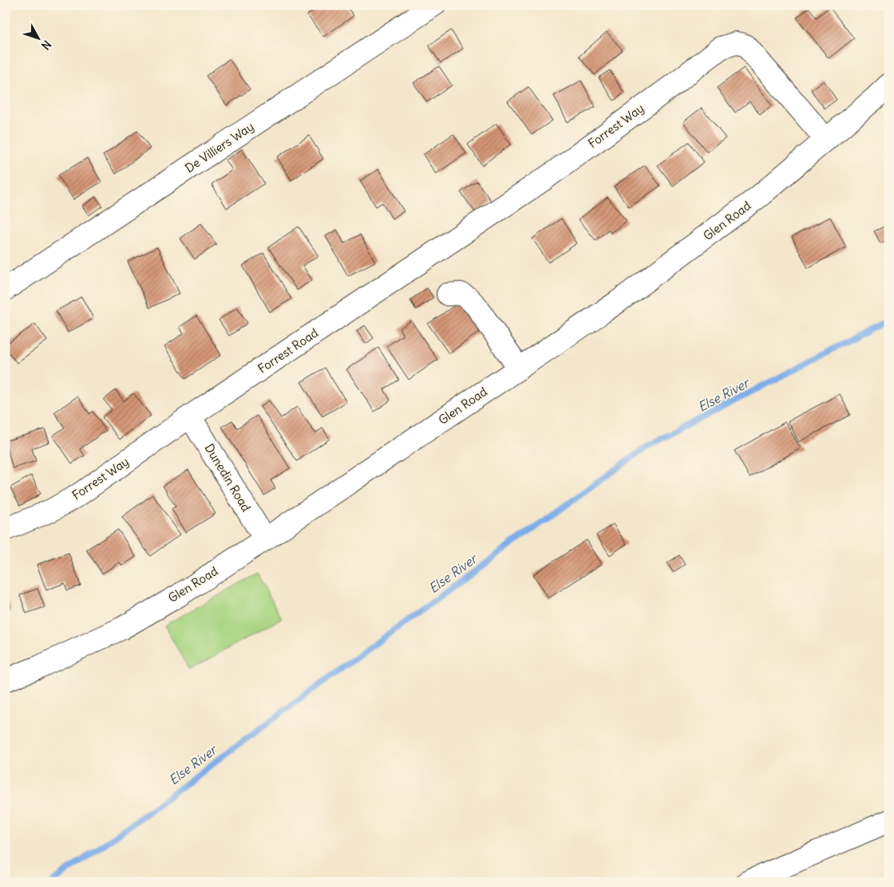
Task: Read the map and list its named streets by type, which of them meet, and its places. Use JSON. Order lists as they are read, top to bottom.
{
  "streets": {
    "street": [
      "Forrest Way",
      "De Villiers Way",
      "Glen Road",
      "Forrest Road",
      "Dunedin Road"
    ]
  },
  "crossings": [
    ["Forrest Way", "Glen Road"],
    ["Forrest Way", "Forrest Road"],
    ["Forrest Way", "Dunedin Road"],
    ["Glen Road", "Dunedin Road"],
    ["Forrest Road", "Dunedin Road"]
  ],
  "water": ["Else River"],
  "north": "bottom right"
}
